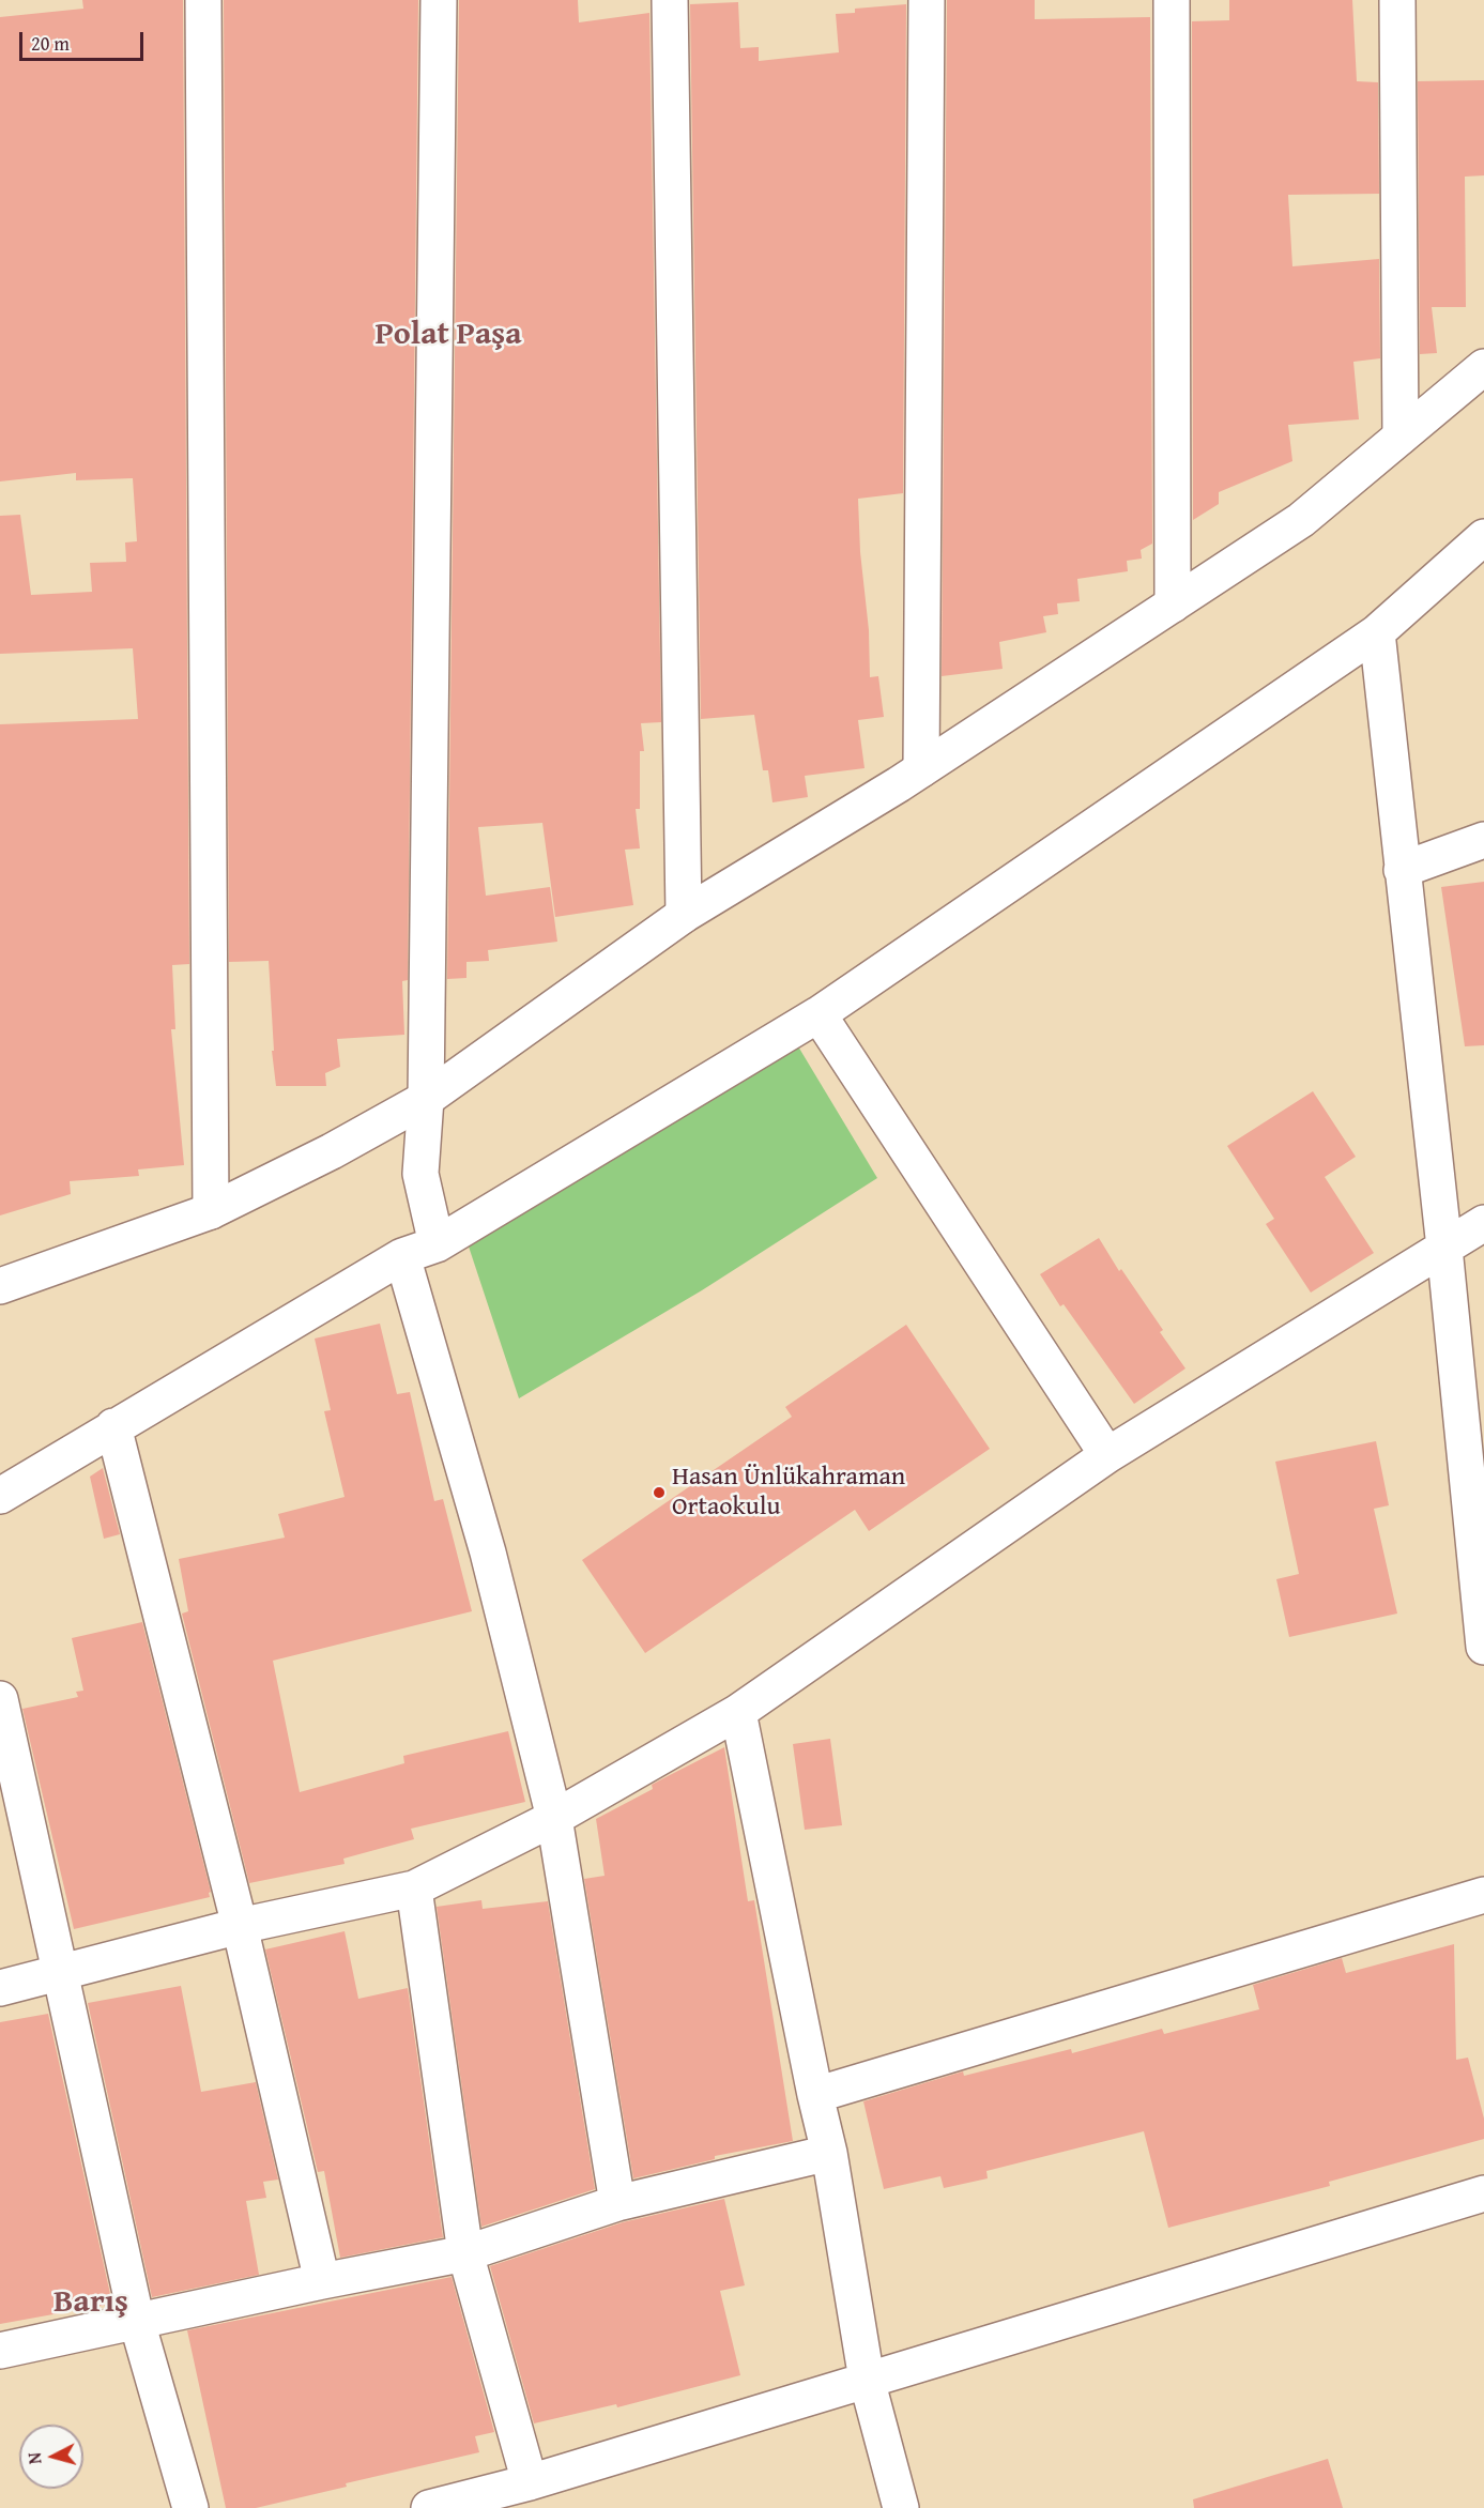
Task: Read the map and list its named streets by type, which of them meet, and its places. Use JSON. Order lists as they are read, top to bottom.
{
  "districts": ["Polat Paşa", "Barış"],
  "places": ["Hasan Ünlükahraman Ortaokulu"],
  "scale_bar": "20 m",
  "north": "left"
}
